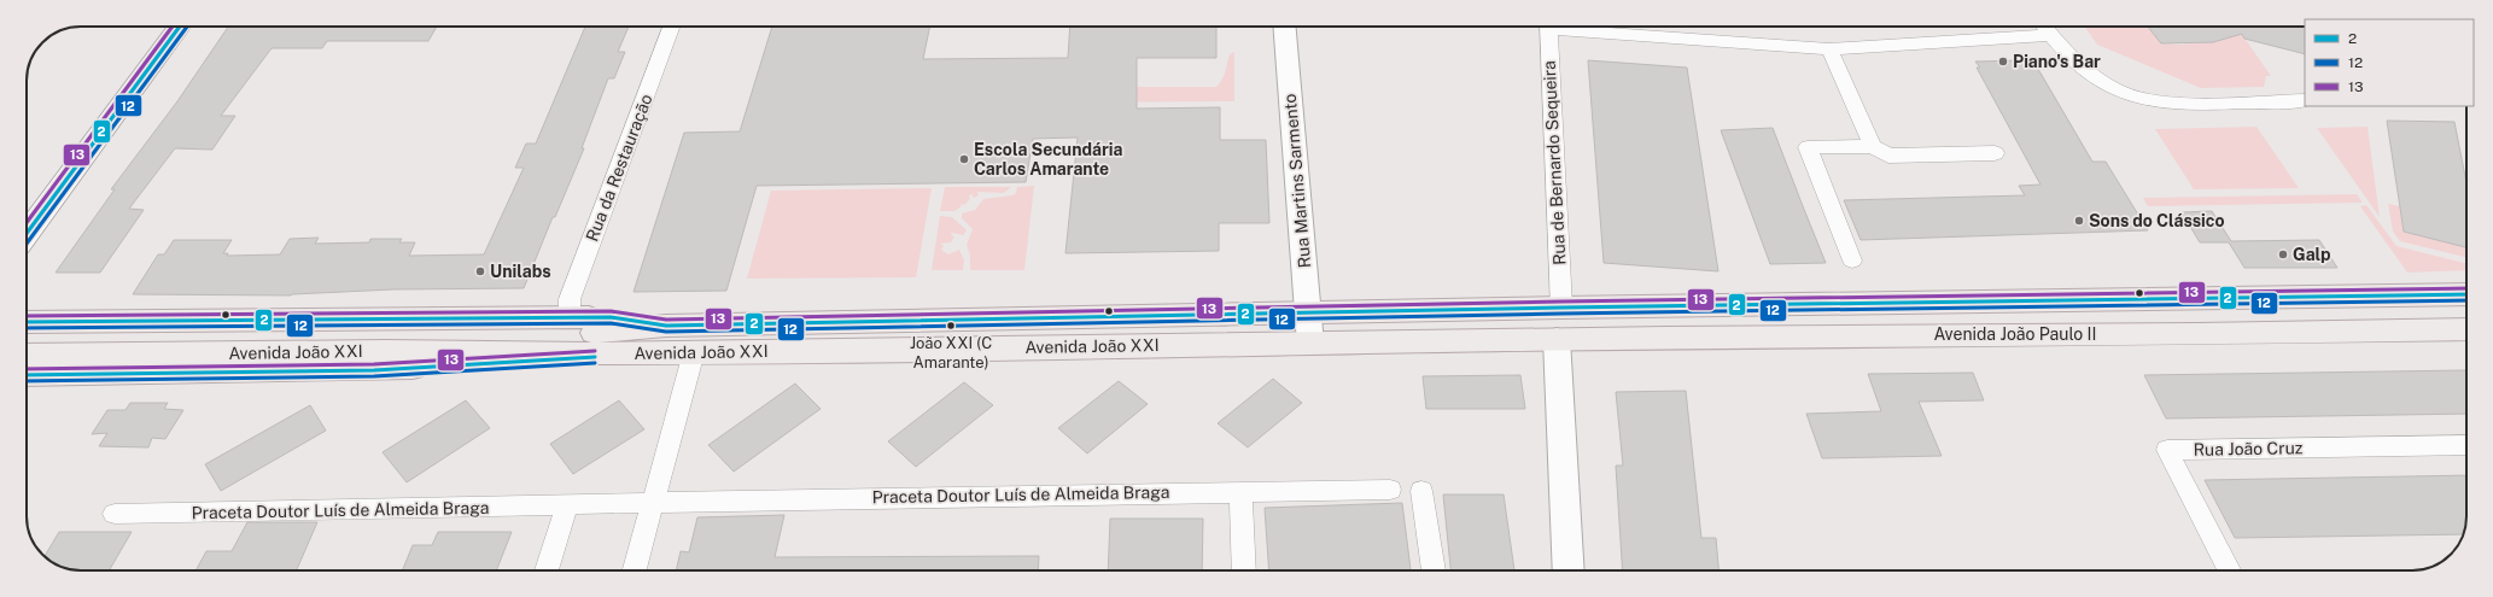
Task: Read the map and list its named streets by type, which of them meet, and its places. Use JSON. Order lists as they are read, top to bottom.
{
  "streets": {
    "main road": ["Avenida João Paulo II", "Avenida João XXI"],
    "street": [
      "Rua de Bernardo Sequeira",
      "Rua da Restauração",
      "Rua Martins Sarmento",
      "Rua João Cruz",
      "Praceta Doutor Luís de Almeida Braga"
    ]
  },
  "crossings": [
    ["Rua de Bernardo Sequeira", "Avenida João Paulo II"],
    ["Rua de Bernardo Sequeira", "Avenida João XXI"],
    ["Rua da Restauração", "Avenida João XXI"],
    ["Rua Martins Sarmento", "Avenida João XXI"],
    ["Avenida João Paulo II", "Avenida João XXI"]
  ],
  "places": [
    "Piano's Bar",
    "Escola Secundária Carlos Amarante",
    "Sons do Clássico",
    "Galp",
    "Unilabs",
    "João XXI (C Amarante)"
  ],
  "lines": ["transit line 2", "transit line 12", "transit line 13"],
  "legend": ["2", "12", "13"]
}
